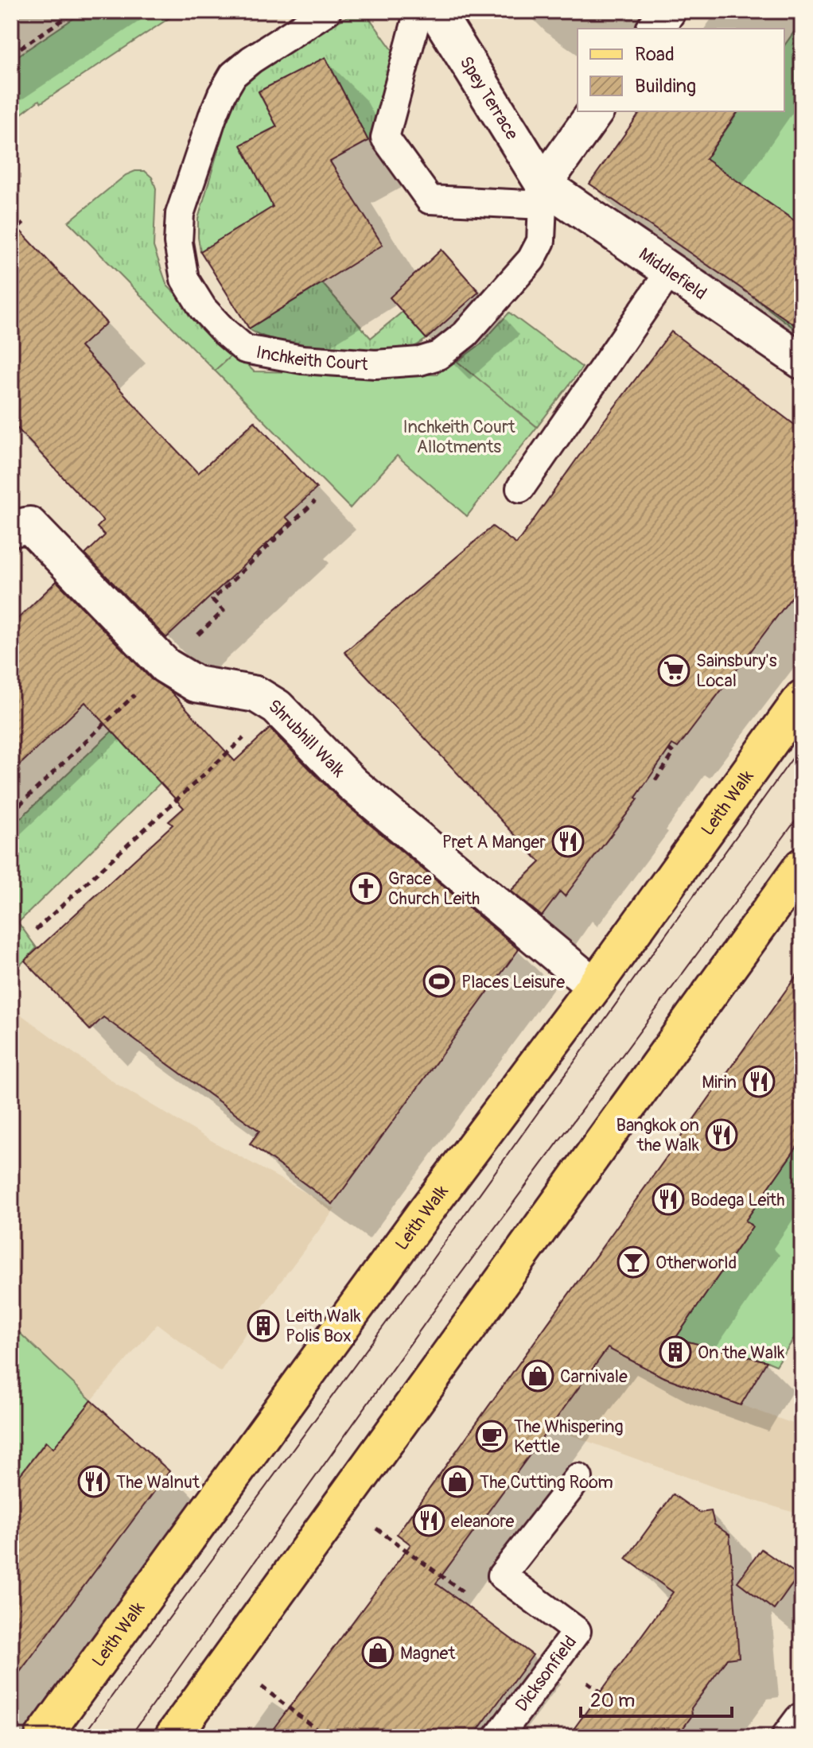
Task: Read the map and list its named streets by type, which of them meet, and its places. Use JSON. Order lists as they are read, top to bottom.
{
  "streets": {
    "main road": ["Leith Walk"],
    "street": ["Spey Terrace", "Middlefield", "Shrubhill Walk"],
    "lane": ["Inchkeith Court", "Dicksonfield"]
  },
  "crossings": [
    ["Spey Terrace", "Middlefield"],
    ["Spey Terrace", "Inchkeith Court"],
    ["Middlefield", "Inchkeith Court"],
    ["Shrubhill Walk", "Leith Walk"]
  ],
  "parks": ["Inchkeith Court Allotments"],
  "places": {
    "supermarket": ["Sainsbury's Local"],
    "restaurant": [
      "Pret A Manger",
      "Mirin",
      "Bangkok on the Walk",
      "Bodega Leith",
      "The Walnut",
      "eleanore"
    ],
    "church": ["Grace Church Leith"],
    "sports": ["Places Leisure"],
    "bar": ["Otherworld"],
    "building": ["Leith Walk Polis Box", "On the Walk"],
    "shop": ["Carnivale", "The Cutting Room", "Magnet"],
    "cafe": ["The Whispering Kettle"]
  },
  "legend": ["Road", "Building"],
  "scale_bar": "20 m"
}
